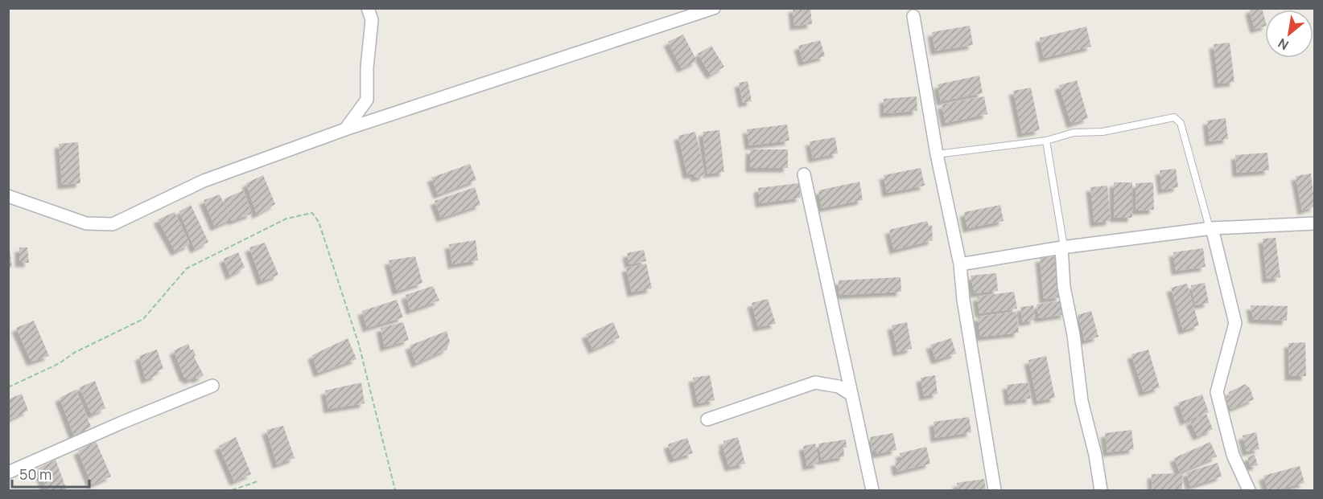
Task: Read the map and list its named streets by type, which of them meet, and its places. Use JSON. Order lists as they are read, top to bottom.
{
  "scale_bar": "50 m",
  "north": "bottom left"
}
